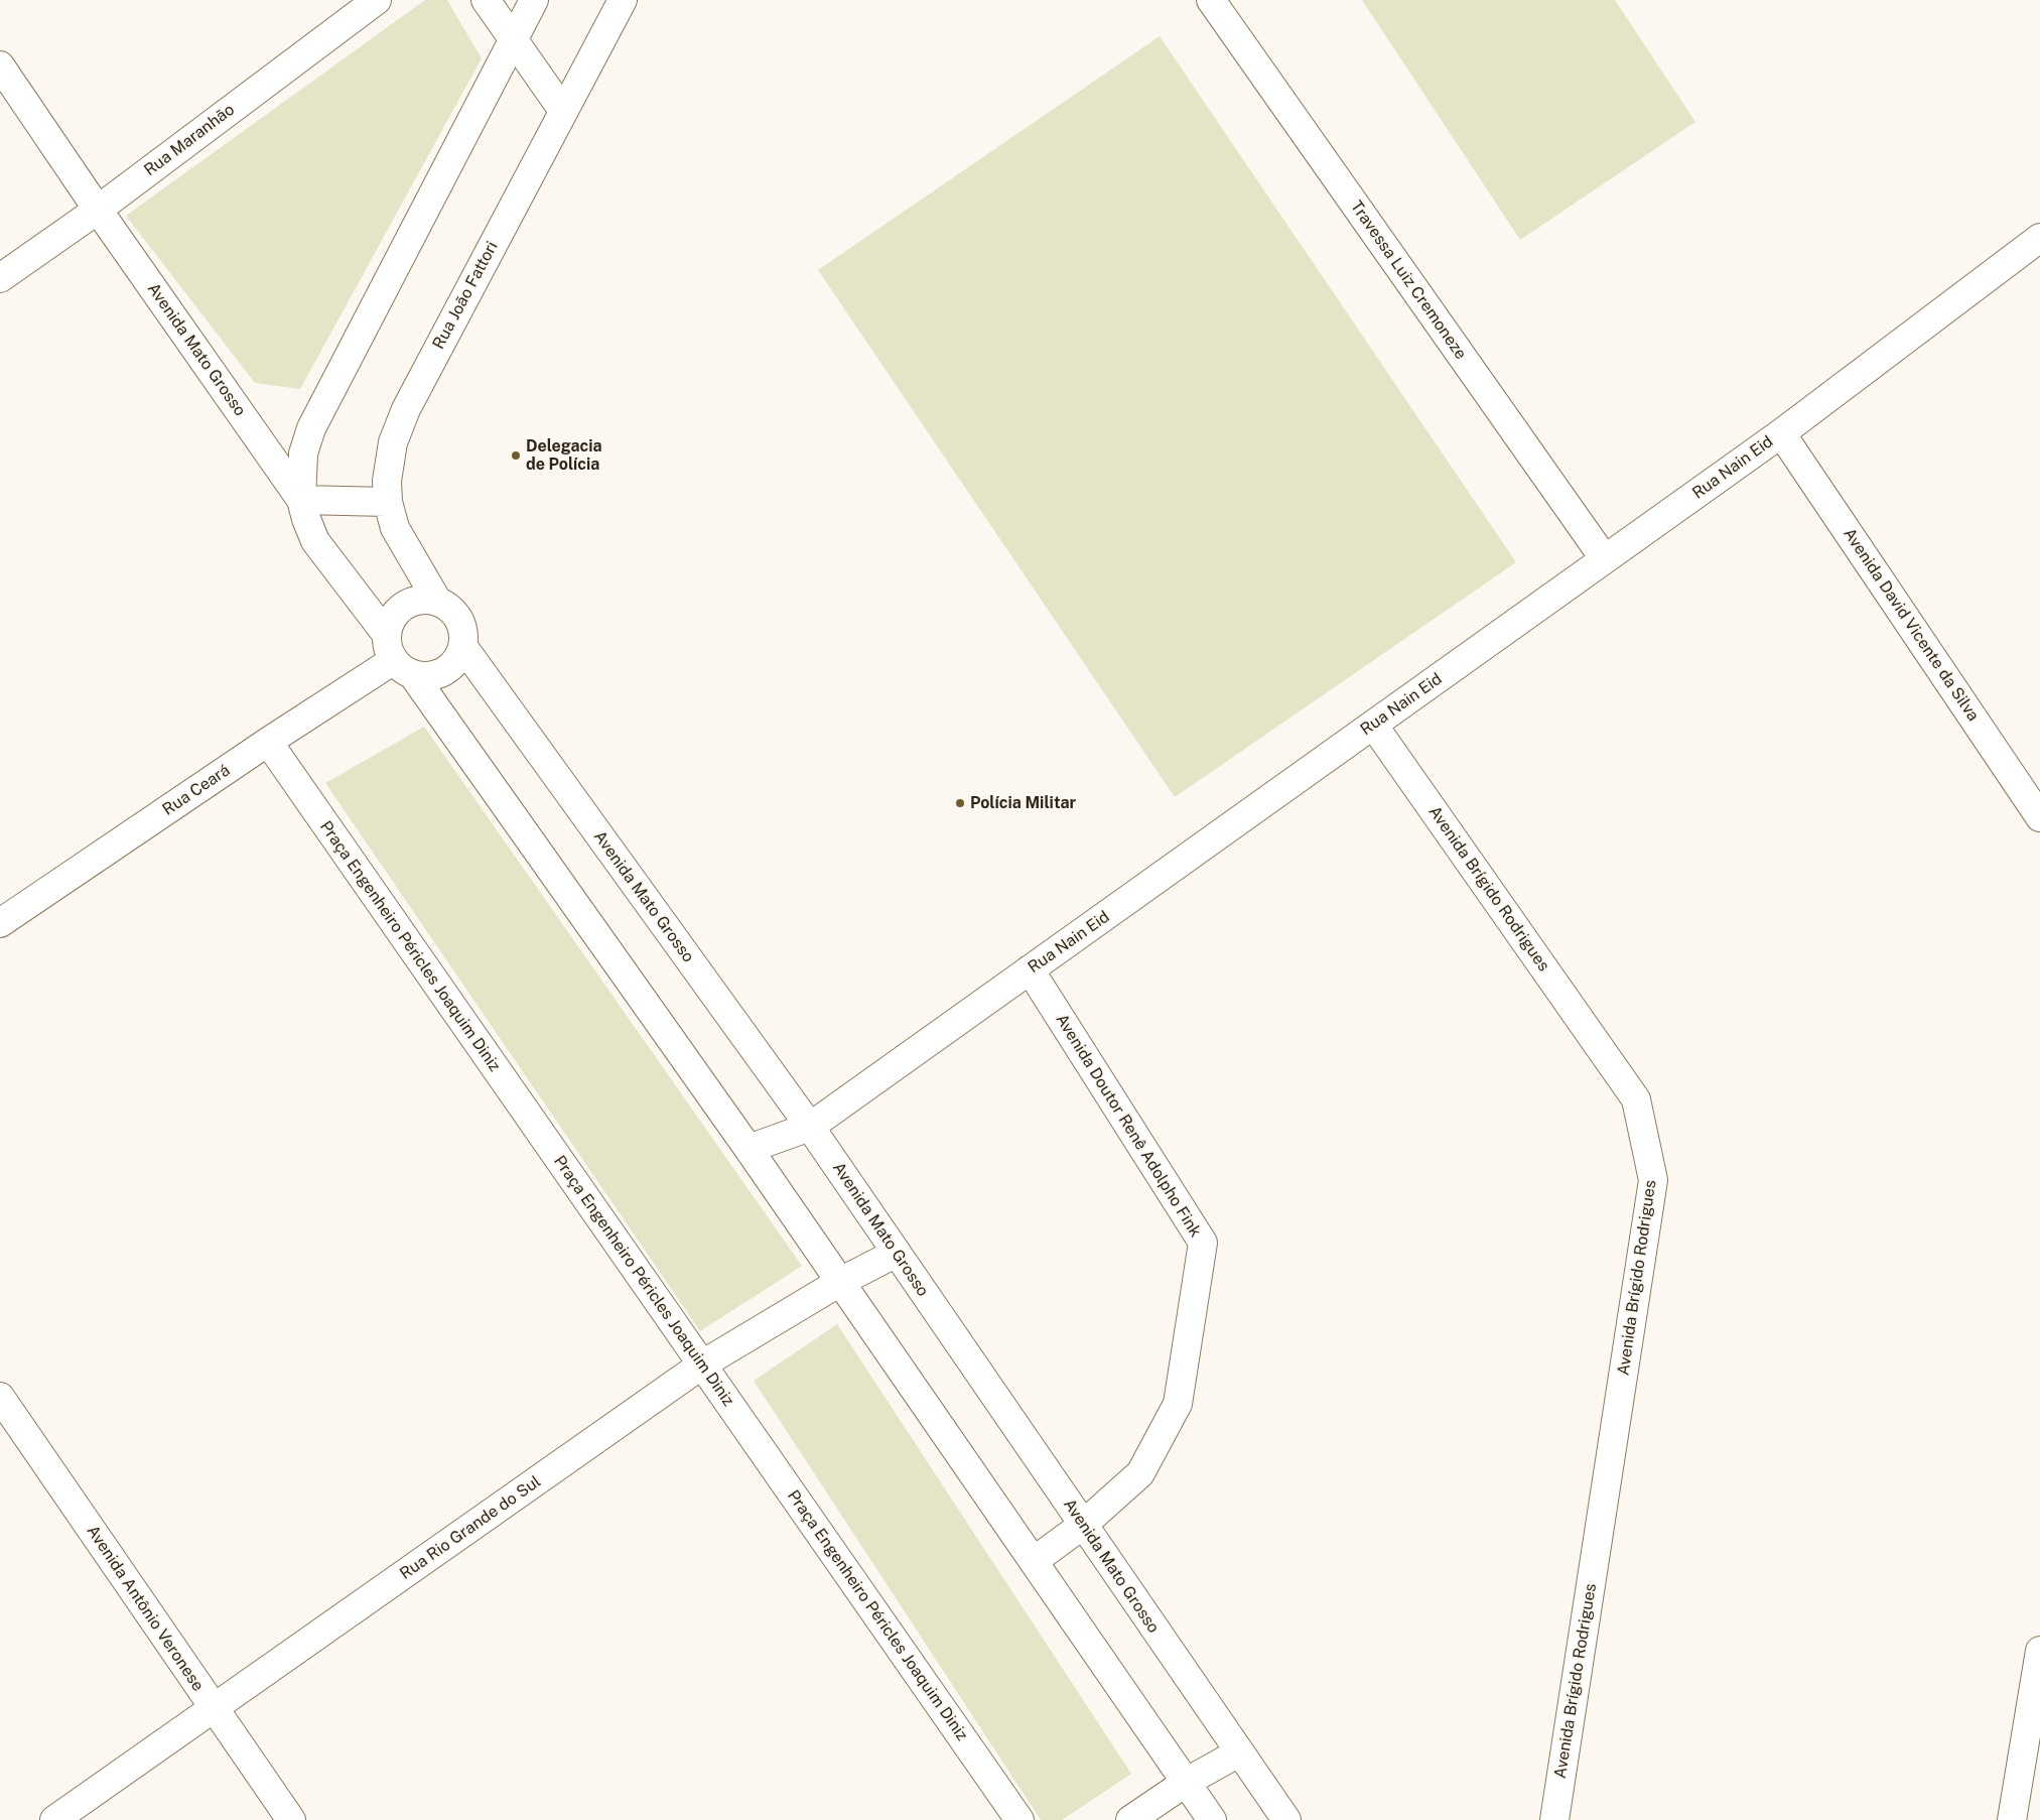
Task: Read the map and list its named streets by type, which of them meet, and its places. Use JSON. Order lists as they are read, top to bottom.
{
  "streets": {
    "street": [
      "Rua Maranhão",
      "Travessa Luiz Cremoneze",
      "Rua João Fattori",
      "Avenida Mato Grosso",
      "Rua Nain Eid",
      "Avenida David Vicente da Silva",
      "Rua Ceará",
      "Avenida Brígido Rodrigues",
      "Praça Engenheiro Péricles Joaquim Diniz",
      "Avenida Doutor Renê Adolpho Fink",
      "Rua Rio Grande do Sul",
      "Avenida Antônio Veronese"
    ]
  },
  "crossings": [
    ["Rua Maranhão", "Avenida Mato Grosso"],
    ["Travessa Luiz Cremoneze", "Rua Nain Eid"],
    ["Rua João Fattori", "Avenida Mato Grosso"],
    ["Rua João Fattori", "Rua Ceará"],
    ["Avenida Mato Grosso", "Rua Nain Eid"],
    ["Avenida Mato Grosso", "Rua Ceará"],
    ["Avenida Mato Grosso", "Avenida Doutor Renê Adolpho Fink"],
    ["Avenida Mato Grosso", "Rua Rio Grande do Sul"],
    ["Rua Nain Eid", "Avenida David Vicente da Silva"],
    ["Rua Nain Eid", "Avenida Brígido Rodrigues"],
    ["Rua Nain Eid", "Avenida Doutor Renê Adolpho Fink"],
    ["Rua Ceará", "Praça Engenheiro Péricles Joaquim Diniz"],
    ["Praça Engenheiro Péricles Joaquim Diniz", "Rua Rio Grande do Sul"],
    ["Rua Rio Grande do Sul", "Avenida Antônio Veronese"]
  ],
  "places": ["Delegacia de Polícia", "Polícia Militar"]
}
